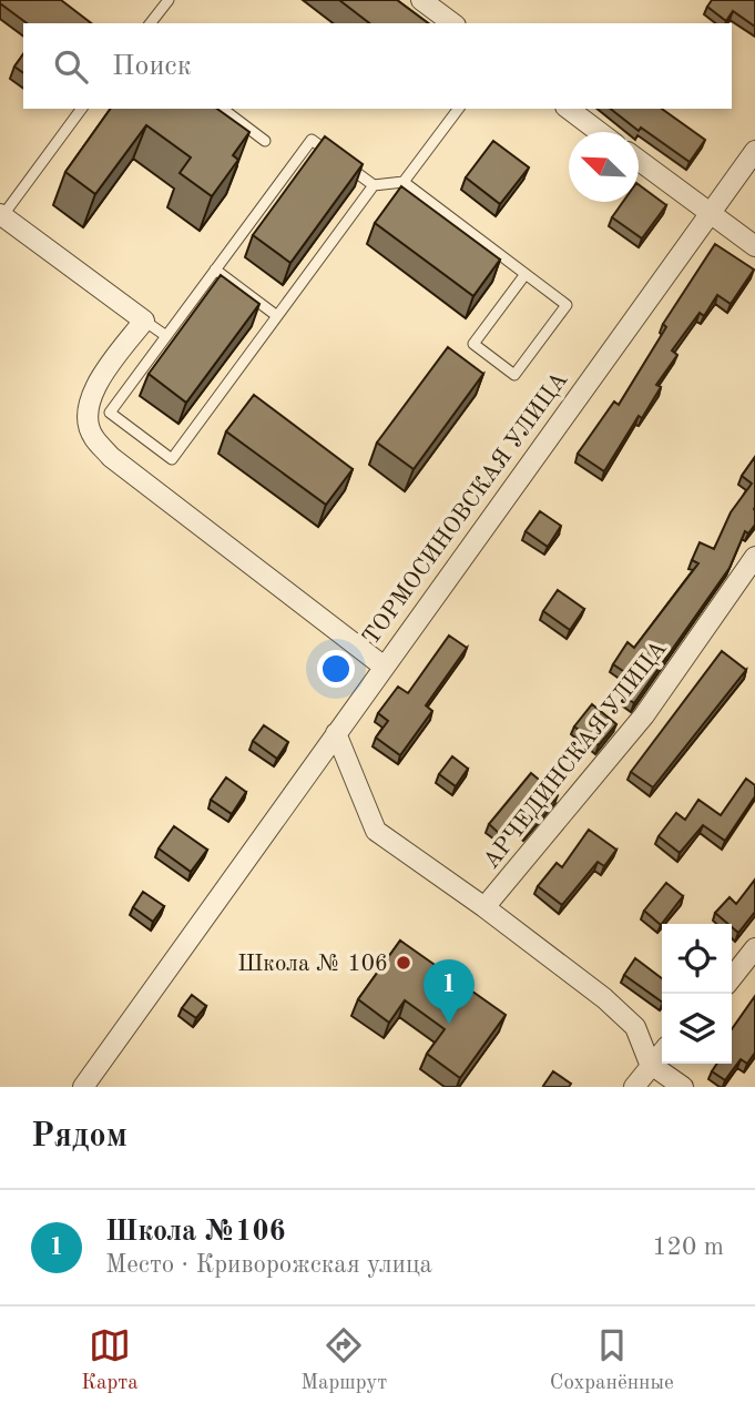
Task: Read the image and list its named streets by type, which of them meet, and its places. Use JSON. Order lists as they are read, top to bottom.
{
  "streets": {
    "street": ["ТОРМОСИНОВСКАЯ УЛИЦА", "АРЧЕДИНСКАЯ УЛИЦА"]
  },
  "places": ["Школа № 106"],
  "north": "top left",
  "page": {
    "search": "Поиск",
    "pins": "1",
    "heading": "Рядом",
    "list": [
      {
        "mark": "1",
        "name": "Школа №106",
        "note": "Место · Криворожская улица",
        "value": "120 m"
      }
    ],
    "nav": ["Карта", "Маршрут", "Сохранённые"]
  }
}
